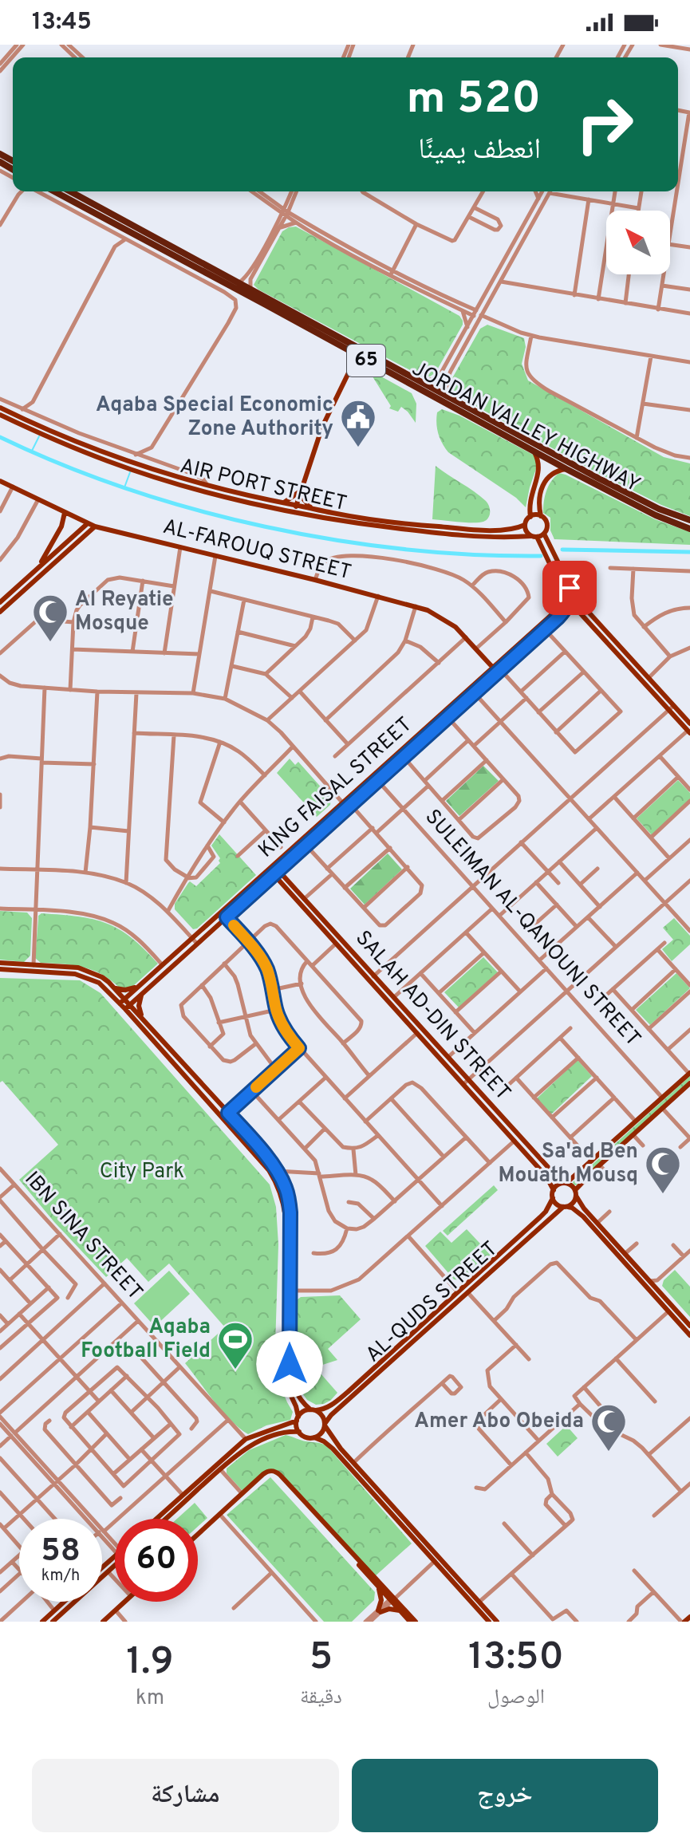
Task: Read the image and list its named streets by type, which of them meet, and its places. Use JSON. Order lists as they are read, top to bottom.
{
  "streets": {
    "highway": ["65", "JORDAN VALLEY HIGHWAY"],
    "main road": [
      "AIR PORT STREET",
      "AL-FAROUQ STREET",
      "KING FAISAL STREET",
      "SALAH AD-DIN STREET",
      "AL-QUDS STREET"
    ],
    "street": ["SULEIMAN AL-QANOUNI STREET", "IBN SINA STREET"]
  },
  "crossings": [
    ["AL-FAROUQ STREET", "KING FAISAL STREET"],
    ["KING FAISAL STREET", "SULEIMAN AL-QANOUNI STREET"],
    ["KING FAISAL STREET", "SALAH AD-DIN STREET"],
    ["SALAH AD-DIN STREET", "AL-QUDS STREET"]
  ],
  "parks": ["City Park"],
  "places": {
    "public building": ["Aqaba Special Economic Zone Authority"],
    "mosque": ["Al Reyatie Mosque", "Sa'ad Ben Mouath Mousq", "Amer Abo Obeida"],
    "sports": ["Aqaba Football Field"]
  },
  "north": "top left",
  "page": {
    "status": "13:45",
    "turn": ["520 m", "انعطف يمينًا"],
    "speed": "58 km/h",
    "limit": "60",
    "eta": [
      "13:50",
      "الوصول",
      "5",
      "دقيقة",
      "1.9",
      "km"
    ],
    "buttons": ["خروج", "مشاركة"]
  }
}
